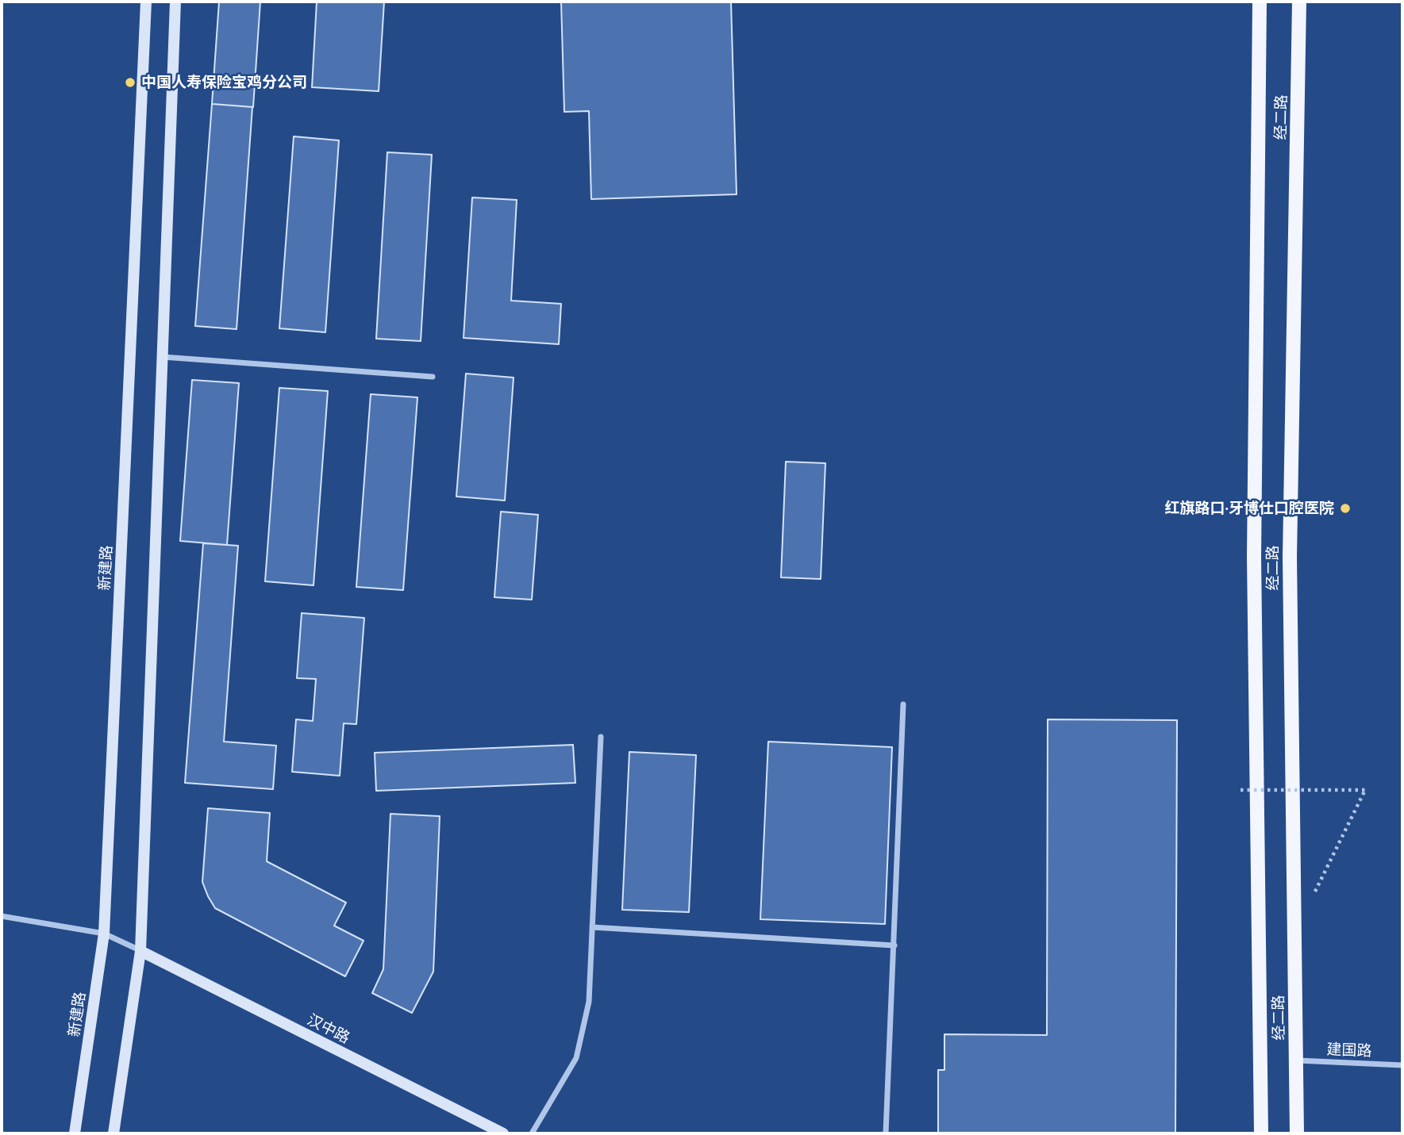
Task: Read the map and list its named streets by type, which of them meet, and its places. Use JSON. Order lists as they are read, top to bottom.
{
  "streets": {
    "main road": ["经二路", "新建路", "汉中路"],
    "street": ["建国路"]
  },
  "crossings": [
    ["经二路", "建国路"]
  ],
  "places": ["中国人寿保险宝鸡分公司", "红旗路口·牙博仕口腔医院"]
}
